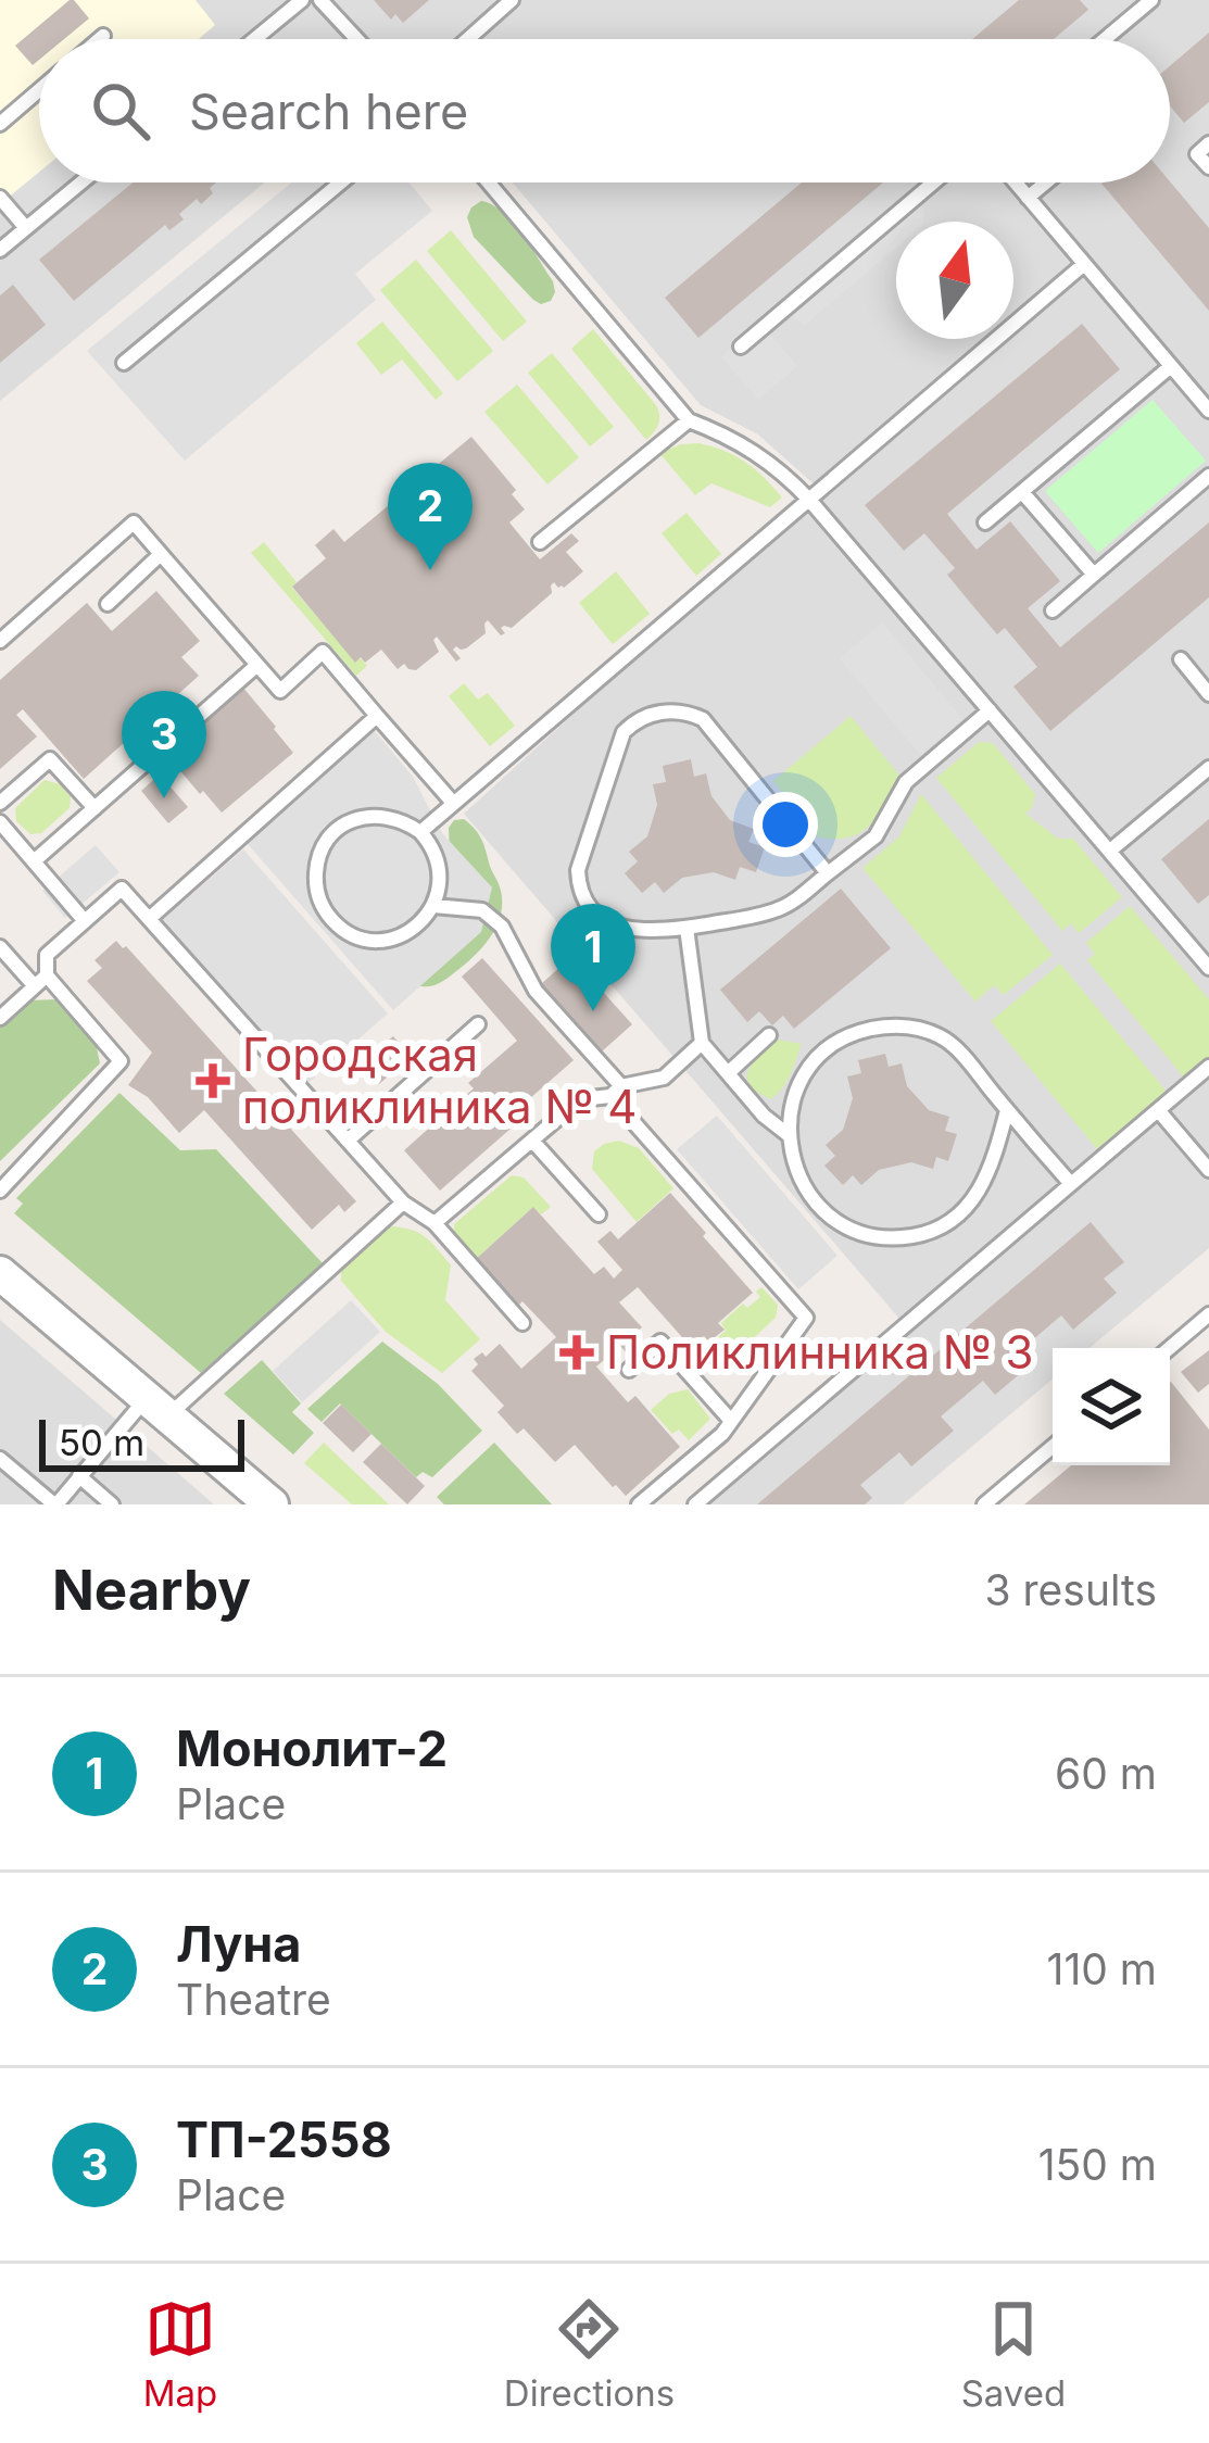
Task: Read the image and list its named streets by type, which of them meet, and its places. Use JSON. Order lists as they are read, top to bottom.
{
  "places": {
    "health": ["Городская поликлиника № 4", "Поликлинника № 3"]
  },
  "scale_bar": "50 m",
  "north": "top",
  "page": {
    "search": "Search here",
    "pins": ["2", "3", "1"],
    "scale": "50 m",
    "heading": ["Nearby", "3 results"],
    "list": [
      {
        "mark": "1",
        "name": "Монолит-2",
        "note": "Place",
        "value": "60 m"
      },
      {
        "mark": "2",
        "name": "Луна",
        "note": "Theatre",
        "value": "110 m"
      },
      {
        "mark": "3",
        "name": "ТП-2558",
        "note": "Place",
        "value": "150 m"
      }
    ],
    "nav": ["Map", "Directions", "Saved"]
  }
}
